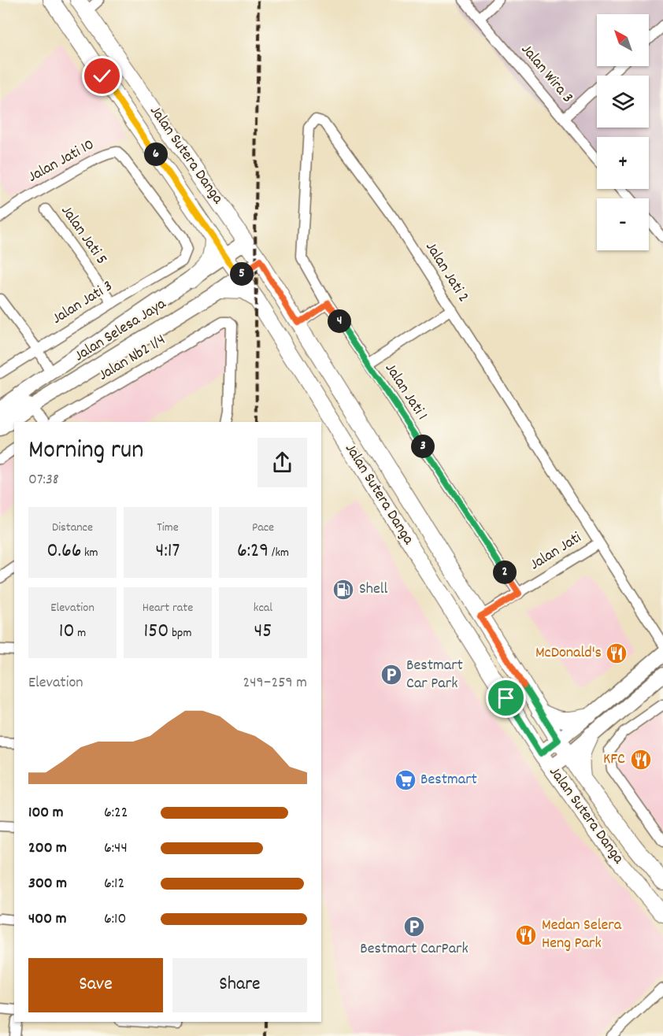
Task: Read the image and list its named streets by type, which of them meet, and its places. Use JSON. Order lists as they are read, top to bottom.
{
  "streets": {
    "main road": ["Jalan Sutera Danga", "Jalan Selesa Jaya"],
    "street": [
      "Jalan Wira 3",
      "Jalan Jati 10",
      "Jalan Jati 5",
      "Jalan Jati 2",
      "Jalan Jati 3",
      "Jalan Nb2 1/4",
      "Jalan Jati 1",
      "Jalan Jati"
    ]
  },
  "crossings": [
    ["Jalan Sutera Danga", "Jalan Selesa Jaya"],
    ["Jalan Sutera Danga", "Jalan Jati"],
    ["Jalan Jati 10", "Jalan Jati 3"],
    ["Jalan Jati 5", "Jalan Jati 3"],
    ["Jalan Jati 2", "Jalan Jati 1"],
    ["Jalan Jati 2", "Jalan Jati"],
    ["Jalan Jati 1", "Jalan Jati"]
  ],
  "places": {
    "fuel station": ["Shell"],
    "restaurant": ["McDonald's", "KFC", "Medan Selera Heng Park"],
    "parking": ["Bestmart Car Park", "Bestmart CarPark"],
    "supermarket": ["Bestmart"]
  },
  "north": "top left",
  "page": {
    "map_buttons": ["+", "−"],
    "pins": [
      "6",
      "5",
      "4",
      "3",
      "2"
    ],
    "heading": ["Morning run", "07:38"],
    "stats": [
      ["Distance", "0.66 km"],
      ["Time", "4:17"],
      ["Pace", "6:29 /km"],
      ["Elevation", "10 m"],
      ["Heart rate", "150 bpm"],
      ["kcal", "45"]
    ],
    "chart": ["Elevation", "249–259 m"],
    "list": [
      {
        "name": "100 m",
        "note": "6:22"
      },
      {
        "name": "200 m",
        "note": "6:44"
      },
      {
        "name": "300 m",
        "note": "6:12"
      },
      {
        "name": "400 m",
        "note": "6:10"
      }
    ],
    "buttons": ["Save", "Share"]
  }
}
